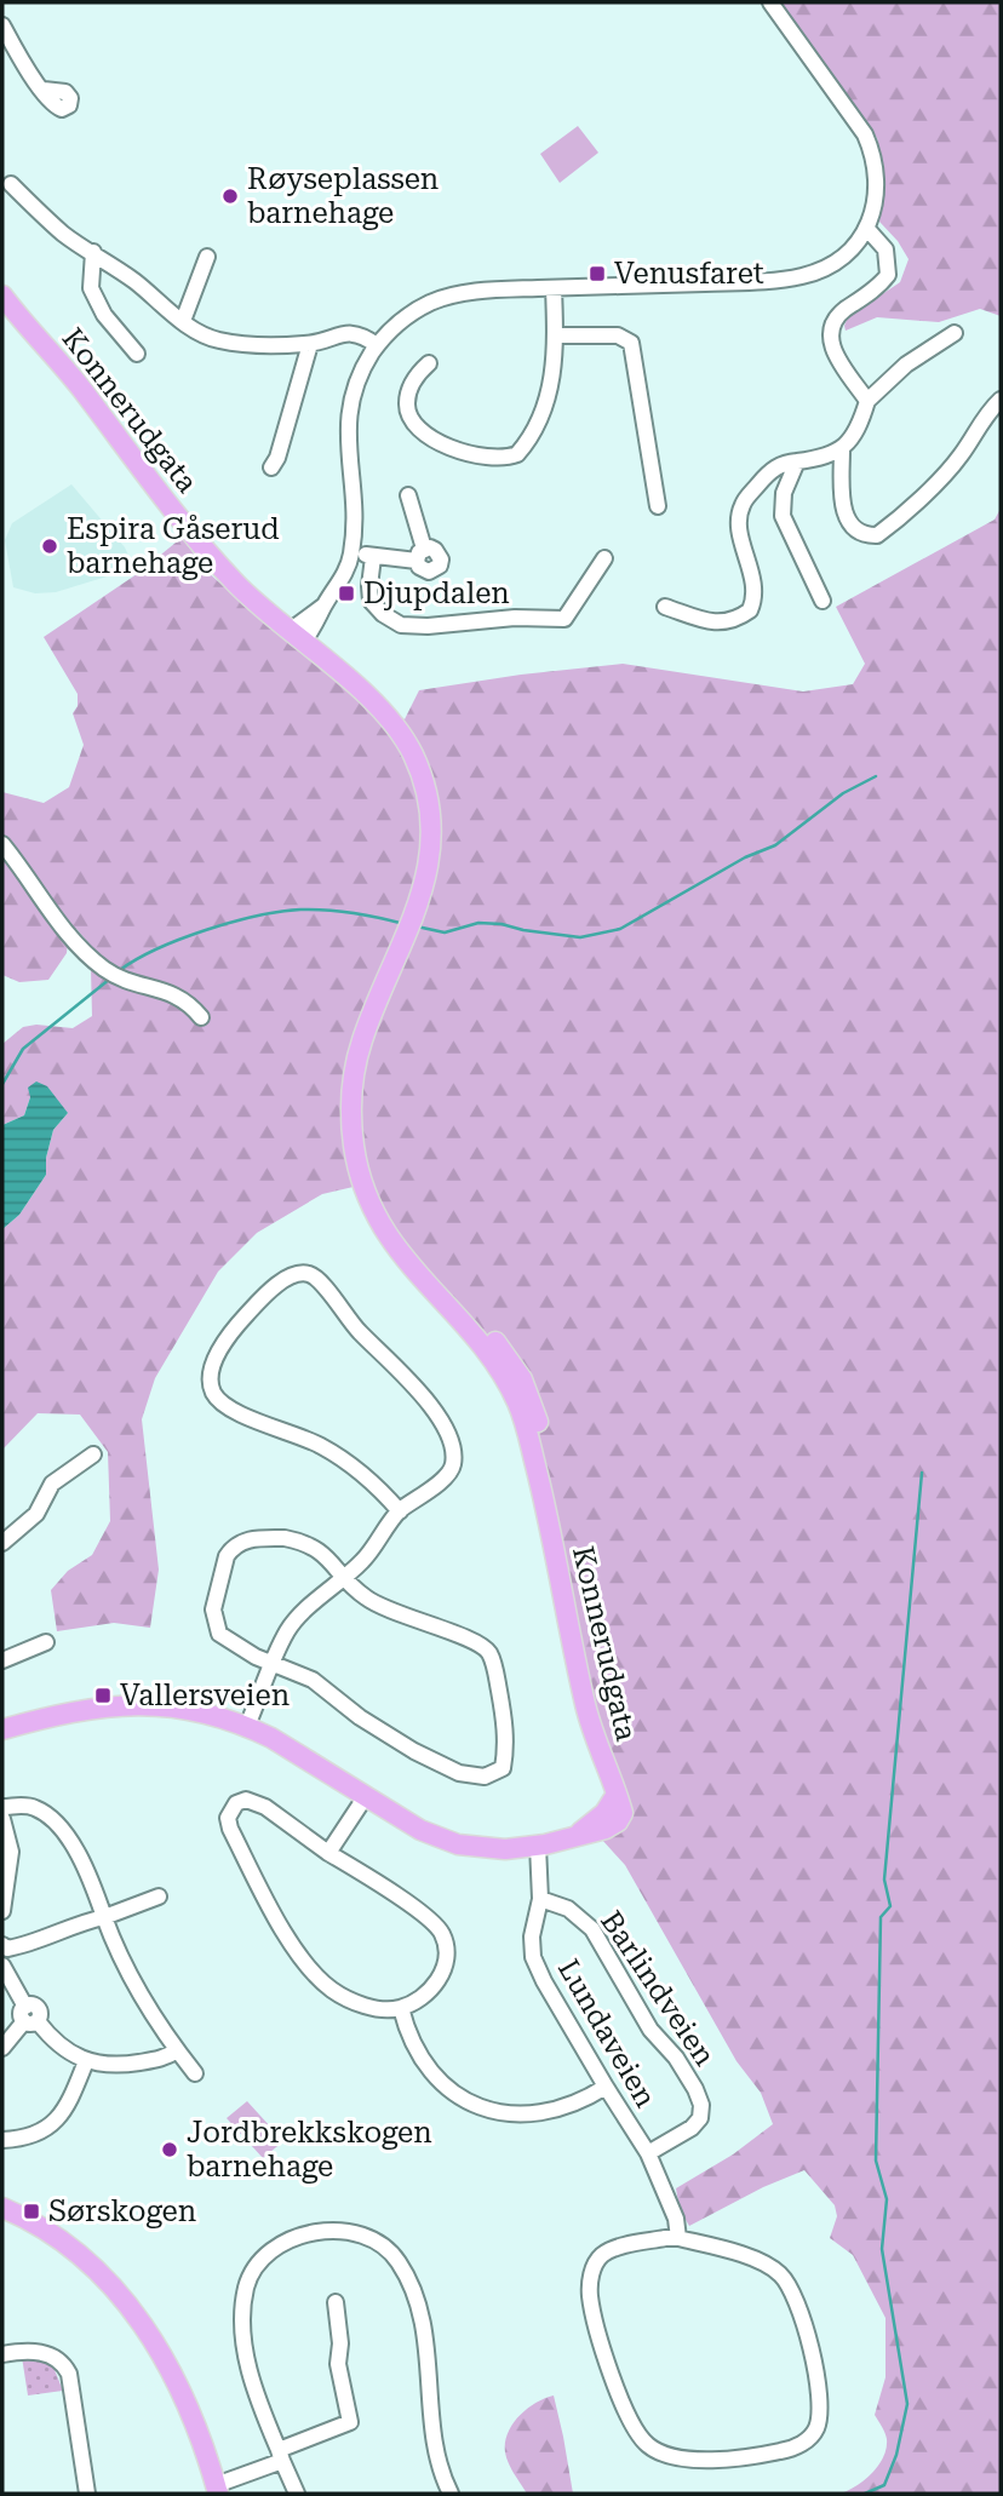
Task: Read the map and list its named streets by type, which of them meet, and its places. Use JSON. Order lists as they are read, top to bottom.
{
  "streets": {
    "main road": ["Konnerudgata"],
    "street": ["Barlindveien", "Lundaveien"]
  },
  "crossings": [
    ["Konnerudgata", "Lundaveien"],
    ["Barlindveien", "Lundaveien"]
  ],
  "places": {
    "other": ["Røyseplassen barnehage", "Espira Gåserud barnehage", "Jordbrekkskogen barnehage"],
    "transit": [
      "Venusfaret",
      "Djupdalen",
      "Vallersveien",
      "Sørskogen"
    ]
  }
}
